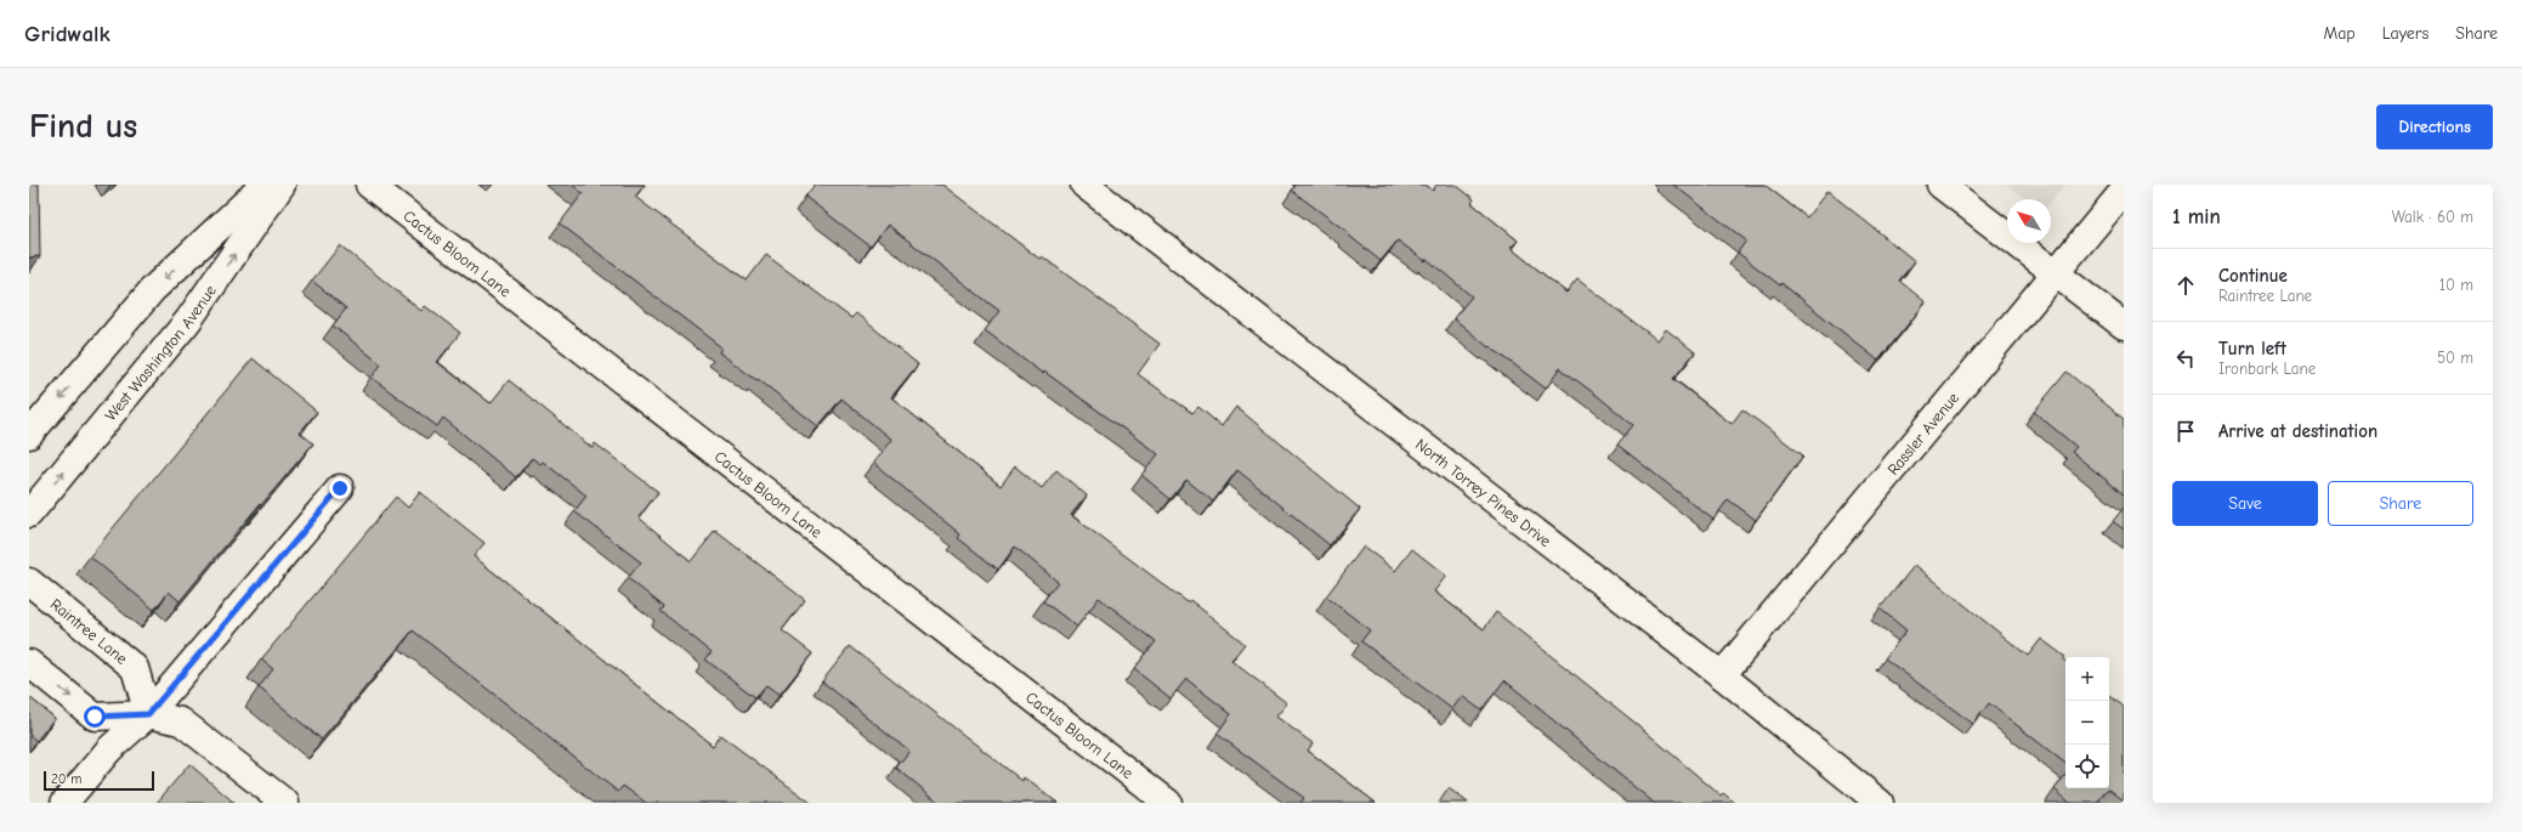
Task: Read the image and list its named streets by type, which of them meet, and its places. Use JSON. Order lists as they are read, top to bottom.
{
  "streets": {
    "street": [
      "Cactus Bloom Lane",
      "West Washington Avenue",
      "Rassler Avenue",
      "North Torrey Pines Drive",
      "Raintree Lane"
    ]
  },
  "crossings": [
    ["Rassler Avenue", "North Torrey Pines Drive"]
  ],
  "scale_bar": "20 m",
  "north": "top left",
  "page": {
    "header": "Gridwalk",
    "nav": ["Map", "Layers", "Share"],
    "buttons": [
      "Directions",
      ["Save", "Share"]
    ],
    "title": "Find us",
    "heading": ["1 min", "Walk · 60 m"],
    "list": [
      ["Continue", "Raintree Lane", "10 m"],
      ["Turn left", "Ironbark Lane", "50 m"],
      "Arrive at destination"
    ],
    "map_buttons": ["+", "−"],
    "scale": "20 m"
  }
}
